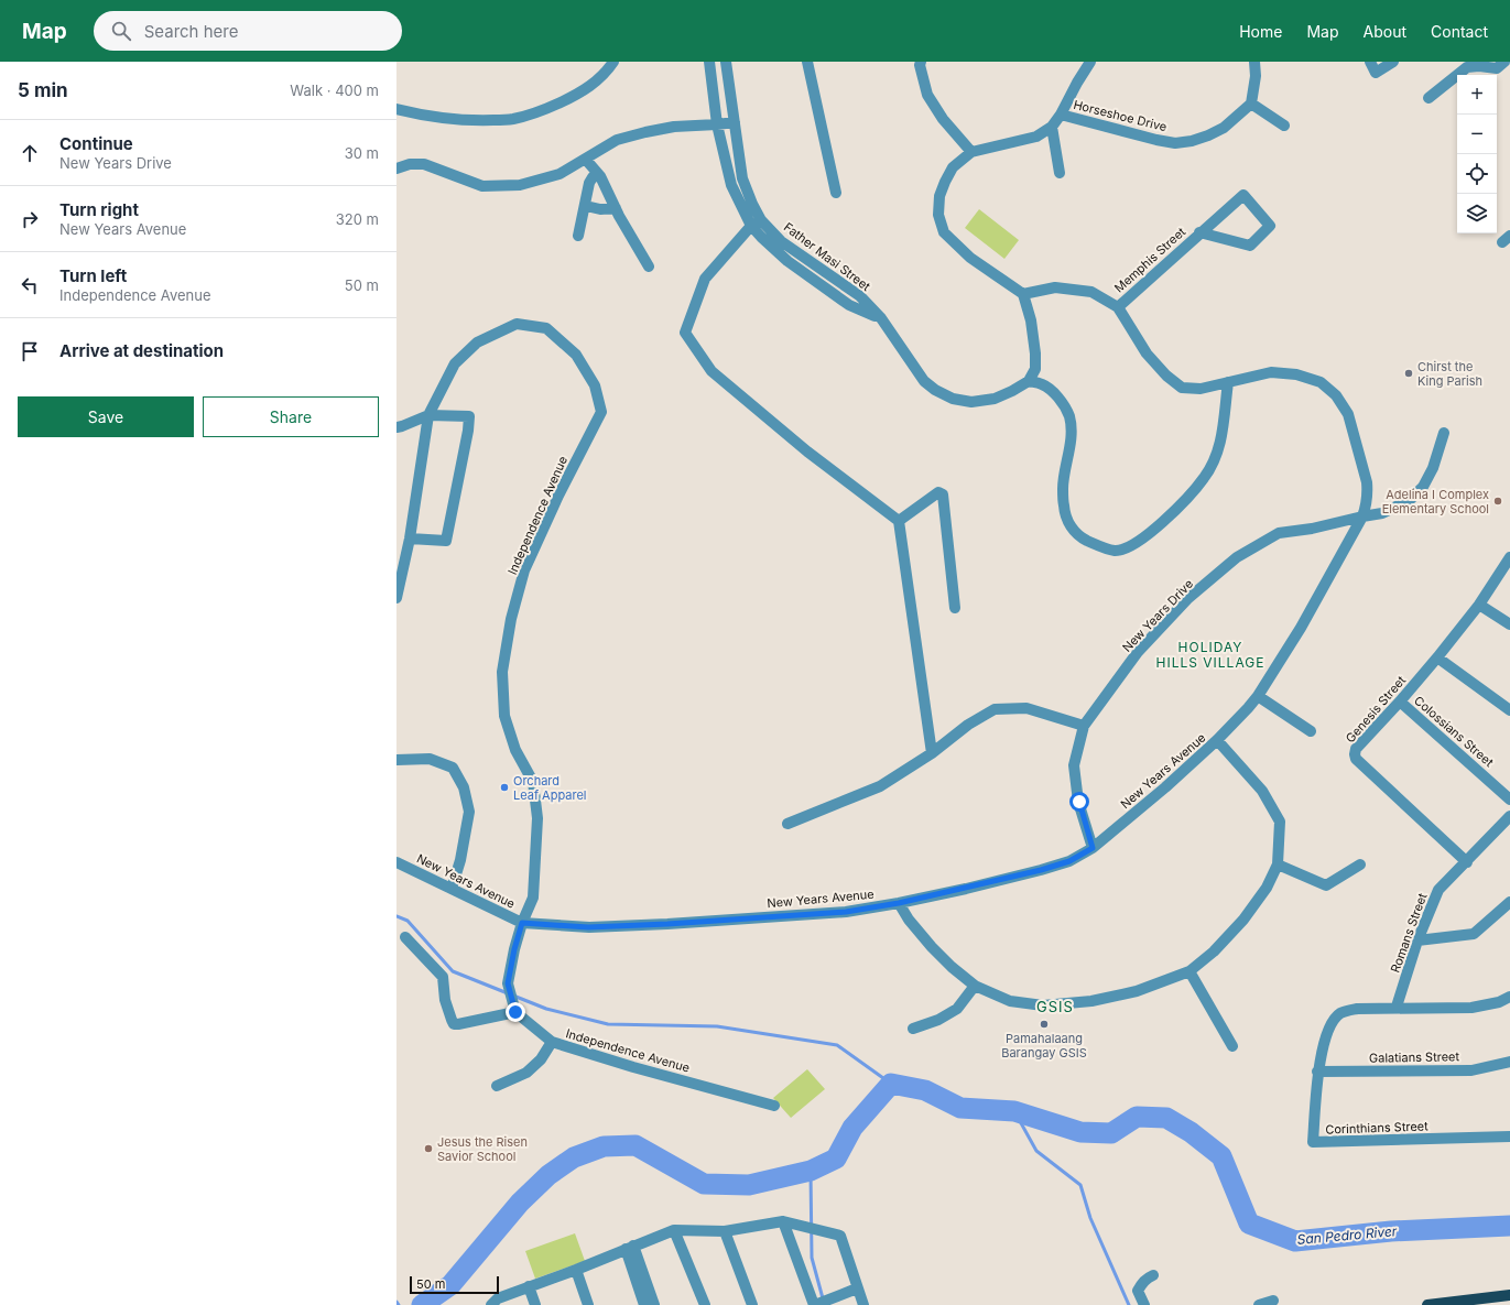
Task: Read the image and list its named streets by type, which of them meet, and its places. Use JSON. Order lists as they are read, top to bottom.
{
  "streets": {
    "street": [
      "Horseshoe Drive",
      "Father Masi Street",
      "Memphis Street",
      "Independence Avenue",
      "New Years Drive",
      "Genesis Street",
      "Colossians Street",
      "New Years Avenue",
      "Romans Street",
      "Galatians Street",
      "Corinthians Street"
    ]
  },
  "crossings": [
    ["Memphis Street", "New Years Avenue"],
    ["Independence Avenue", "New Years Avenue"],
    ["New Years Drive", "New Years Avenue"],
    ["Genesis Street", "Colossians Street"],
    ["Genesis Street", "Romans Street"],
    ["Romans Street", "Corinthians Street"],
    ["Galatians Street", "Corinthians Street"]
  ],
  "districts": ["HOLIDAY HILLS VILLAGE", "GSIS"],
  "water": ["San Pedro River"],
  "places": [
    "Chirst the King Parish",
    "Adelina I Complex Elementary School",
    "Orchard Leaf Apparel",
    "Pamahalaang Barangay GSIS",
    "Jesus the Risen Savior School"
  ],
  "scale_bar": "50 m",
  "page": {
    "header": "Map",
    "search": "Search here",
    "nav": [
      "Home",
      "Map",
      "About",
      "Contact"
    ],
    "heading": ["5 min", "Walk · 400 m"],
    "map_buttons": ["+", "−"],
    "list": [
      ["Continue", "New Years Drive", "30 m"],
      ["Turn right", "New Years Avenue", "320 m"],
      ["Turn left", "Independence Avenue", "50 m"],
      "Arrive at destination"
    ],
    "buttons": ["Save", "Share"],
    "scale": "50 m"
  }
}
